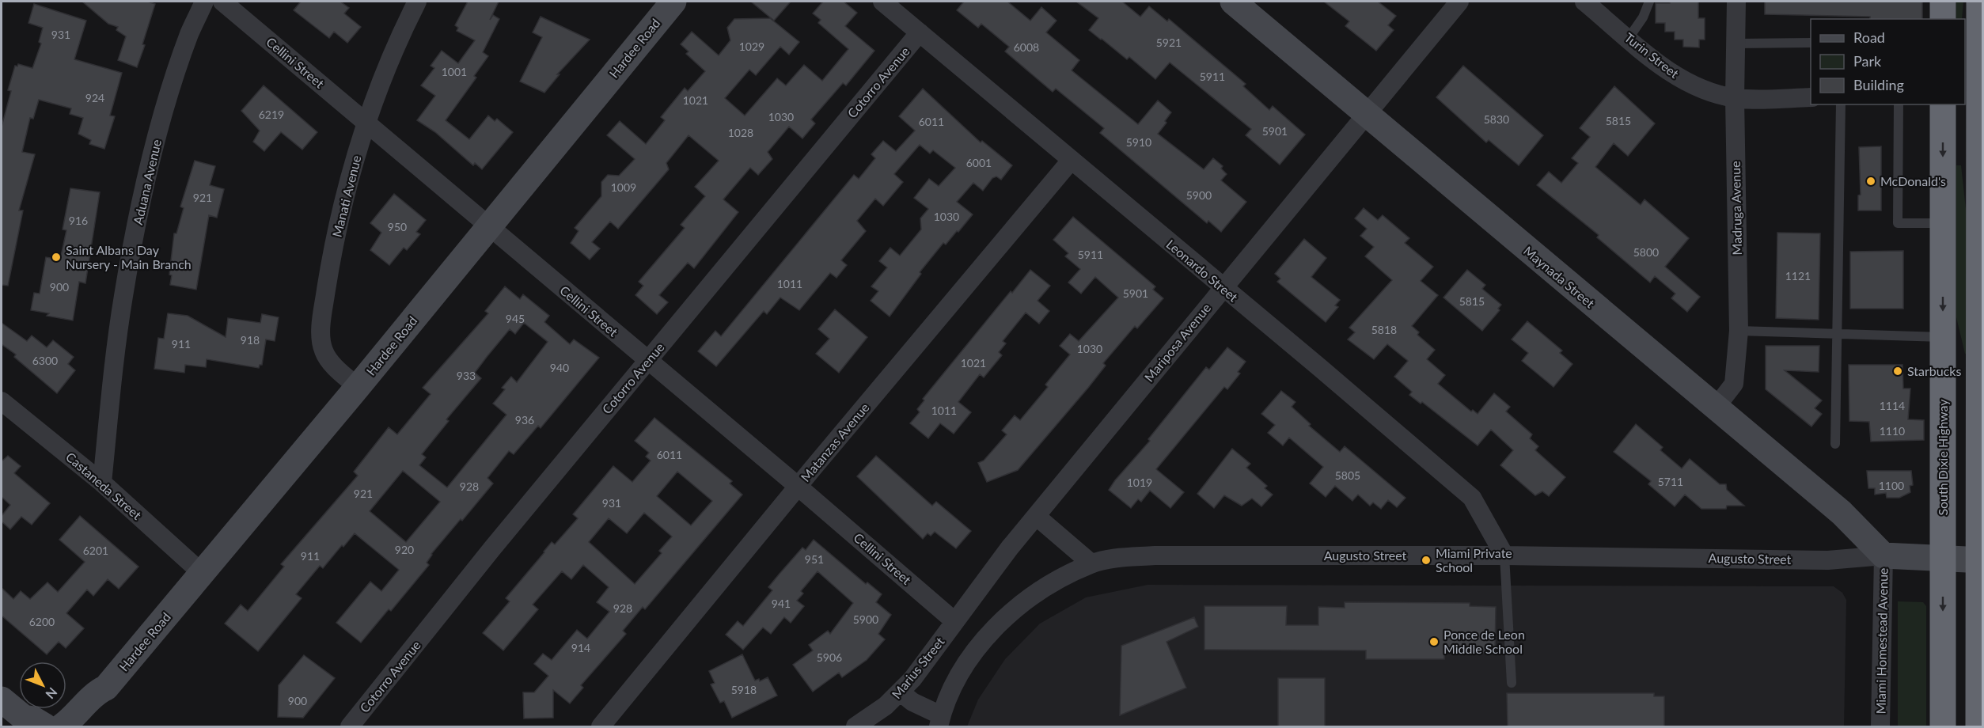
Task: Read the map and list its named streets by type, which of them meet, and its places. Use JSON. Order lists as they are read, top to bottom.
{
  "streets": {
    "highway": ["South Dixie Highway"],
    "street": [
      "Hardee Road",
      "Turin Street",
      "Cellini Street",
      "Cotorro Avenue",
      "Aduana Avenue",
      "Manati Avenue",
      "Madruga Avenue",
      "Leonardo Street",
      "Maynada Street",
      "Mariposa Avenue",
      "Matanzas Avenue",
      "Castaneda Street",
      "Augusto Street",
      "Miami Homestead Avenue",
      "Marius Street"
    ]
  },
  "crossings": [
    ["Hardee Road", "Cellini Street"],
    ["Hardee Road", "Manati Avenue"],
    ["Hardee Road", "Castaneda Street"],
    ["Turin Street", "Madruga Avenue"],
    ["Cellini Street", "Cotorro Avenue"],
    ["Cellini Street", "Manati Avenue"],
    ["Cellini Street", "Mariposa Avenue"],
    ["Cellini Street", "Matanzas Avenue"],
    ["Cellini Street", "Marius Street"],
    ["Cotorro Avenue", "Leonardo Street"],
    ["Aduana Avenue", "Castaneda Street"],
    ["Madruga Avenue", "Maynada Street"],
    ["Leonardo Street", "Mariposa Avenue"],
    ["Leonardo Street", "Matanzas Avenue"],
    ["Leonardo Street", "Augusto Street"],
    ["Maynada Street", "Mariposa Avenue"],
    ["Maynada Street", "Augusto Street"],
    ["Maynada Street", "Miami Homestead Avenue"],
    ["Mariposa Avenue", "Marius Street"],
    ["South Dixie Highway", "Augusto Street"],
    ["Augusto Street", "Miami Homestead Avenue"]
  ],
  "places": [
    "McDonald's",
    "Saint Albans Day Nursery - Main Branch",
    "Starbucks",
    "Miami Private School",
    "Ponce de Leon Middle School"
  ],
  "house_numbers": [
    "931",
    "5921",
    "1029",
    "6008",
    "1001",
    "5911",
    "924",
    "1021",
    "6219",
    "1030",
    "5830",
    "5815",
    "6011",
    "5901",
    "1028",
    "5910",
    "6001",
    "1009",
    "5900",
    "921",
    "1030",
    "916",
    "950",
    "5800",
    "5911",
    "1121",
    "1011",
    "900",
    "5901",
    "5815",
    "945",
    "5818",
    "918",
    "911",
    "1030",
    "6300",
    "1021",
    "940",
    "933",
    "1114",
    "1011",
    "936",
    "1110",
    "6011",
    "5805",
    "5711",
    "1019",
    "1100",
    "928",
    "921",
    "931",
    "920",
    "6201",
    "911",
    "951",
    "941",
    "928",
    "5900",
    "6200",
    "914",
    "5906",
    "5918",
    "900"
  ],
  "legend": ["Road", "Park", "Building"],
  "north": "bottom right"
}
